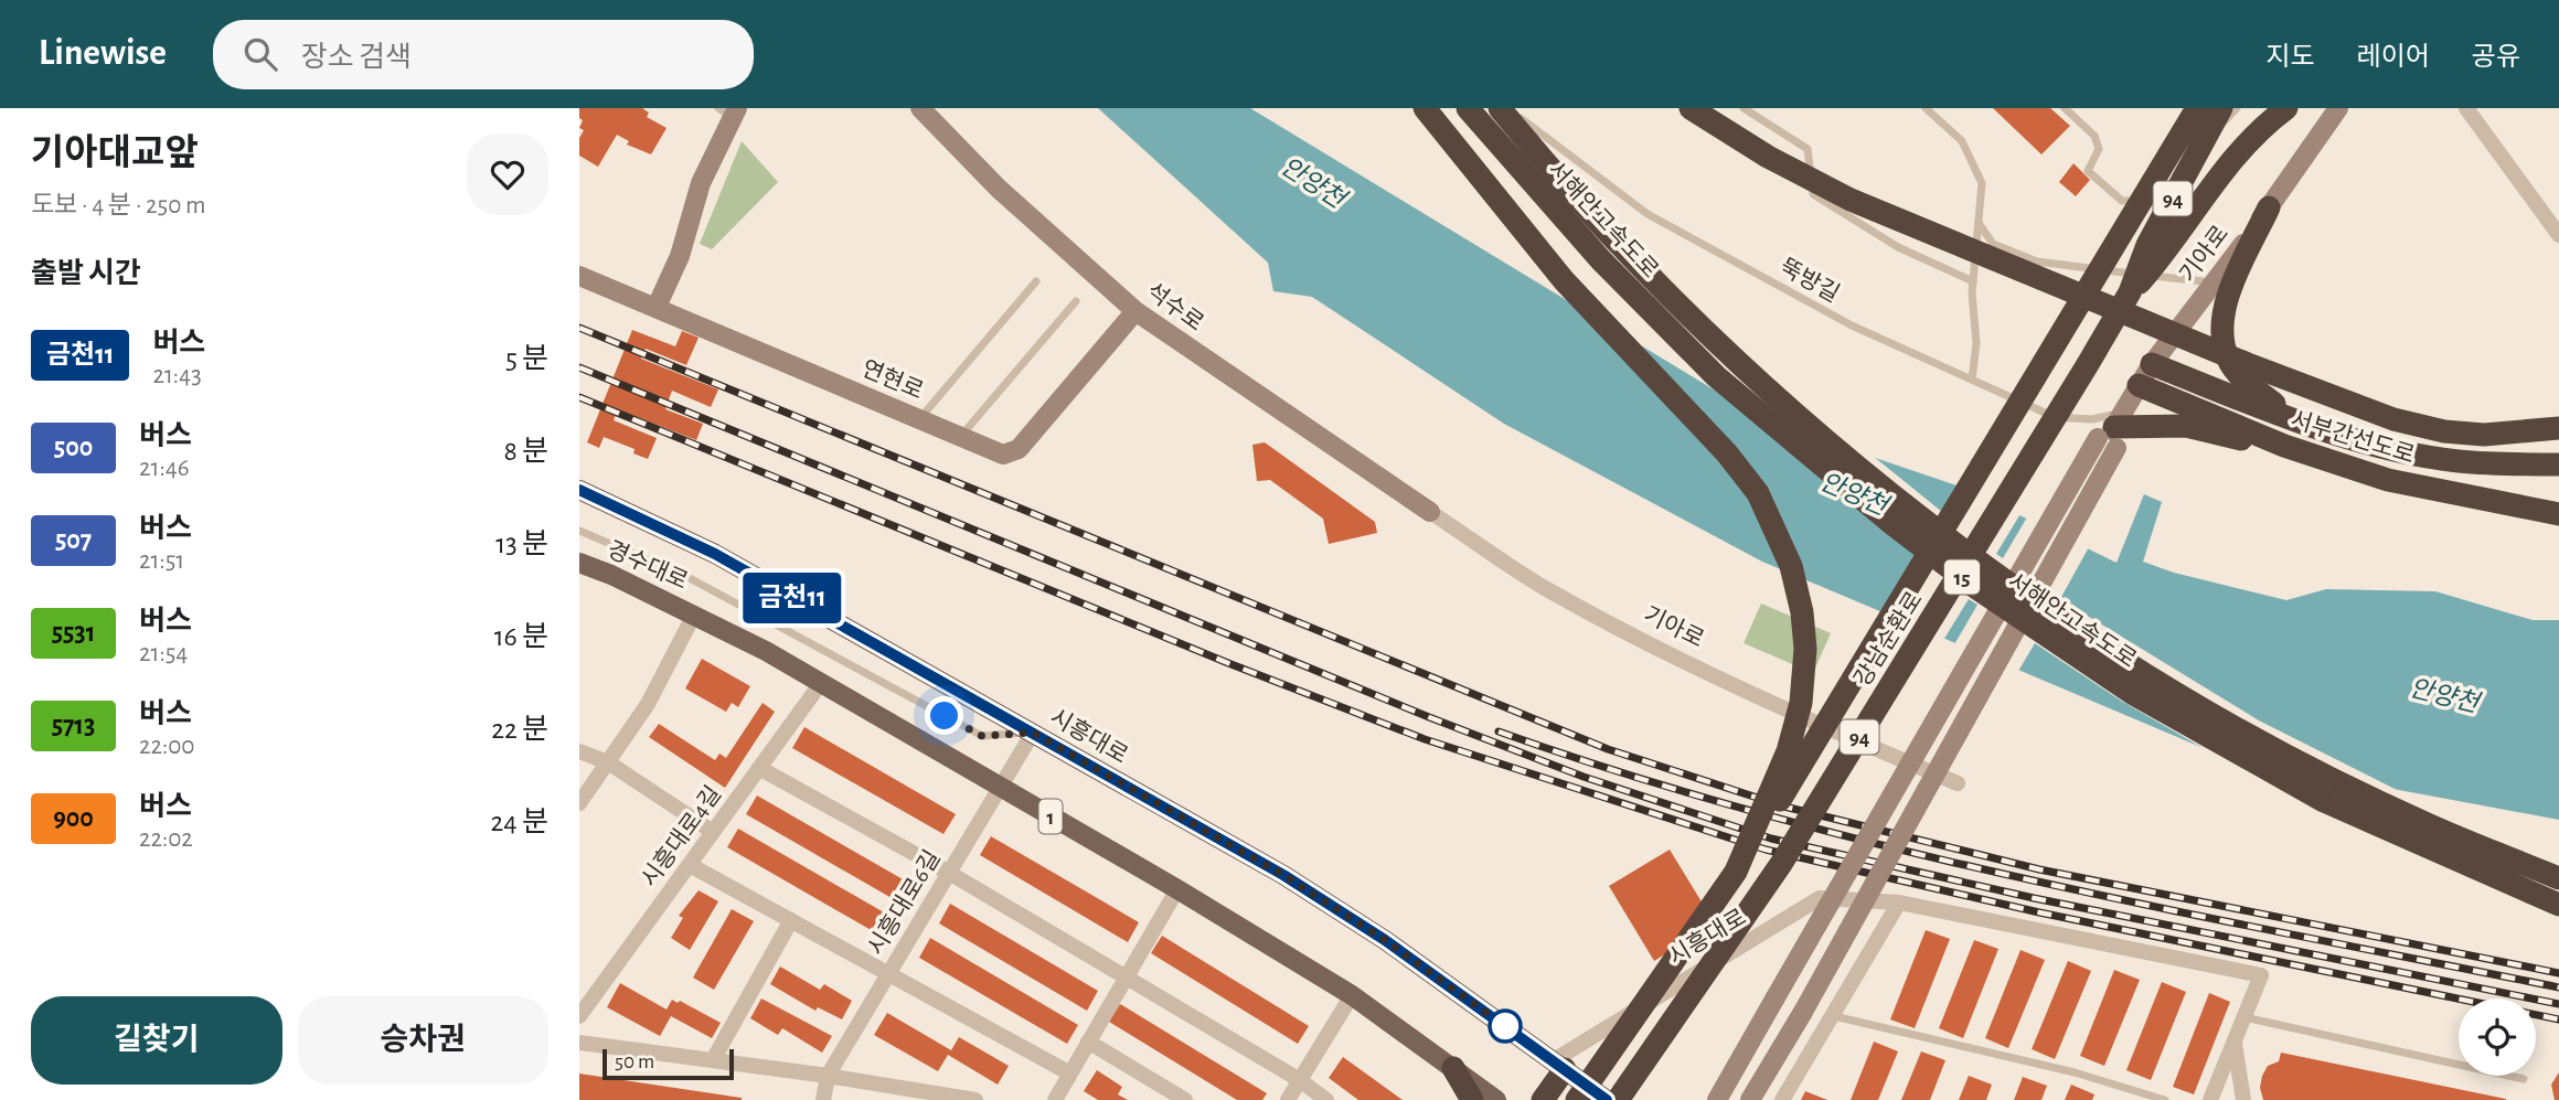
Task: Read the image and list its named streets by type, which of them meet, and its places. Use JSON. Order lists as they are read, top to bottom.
{
  "streets": {
    "highway": [
      "94",
      "서해안고속도로",
      "서부간선도로",
      "15",
      "강남순환로"
    ],
    "main road": [
      "기아로",
      "석수로",
      "연현로",
      "경수대로",
      "시흥대로",
      "1"
    ],
    "street": ["시흥대로4길", "시흥대로6길"],
    "lane": ["뚝방길"]
  },
  "crossings": [
    ["기아로", "뚝방길"],
    ["기아로", "석수로"],
    ["기아로", "서부간선도로"],
    ["석수로", "연현로"],
    ["경수대로", "1"],
    ["강남순환로", "시흥대로"],
    ["시흥대로", "시흥대로6길"],
    ["1", "시흥대로4길"],
    ["1", "시흥대로6길"]
  ],
  "water": ["안양천"],
  "lines": ["bus line 금천11"],
  "scale_bar": "50 m",
  "page": {
    "header": "Linewise",
    "search": "장소 검색",
    "nav": ["지도", "레이어", "공유"],
    "heading": [
      ["기아대교앞", "도보 · 4 분 · 250 m"],
      "출발 시간"
    ],
    "on_map": "금천11",
    "list": [
      {
        "mark": "금천11",
        "name": "버스",
        "note": "21:43",
        "value": "5 분"
      },
      {
        "mark": "500",
        "name": "버스",
        "note": "21:46",
        "value": "8 분"
      },
      {
        "mark": "507",
        "name": "버스",
        "note": "21:51",
        "value": "13 분"
      },
      {
        "mark": "5531",
        "name": "버스",
        "note": "21:54",
        "value": "16 분"
      },
      {
        "mark": "5713",
        "name": "버스",
        "note": "22:00",
        "value": "22 분"
      },
      {
        "mark": "900",
        "name": "버스",
        "note": "22:02",
        "value": "24 분"
      }
    ],
    "buttons": ["길찾기", "승차권"],
    "scale": "50 m"
  }
}
